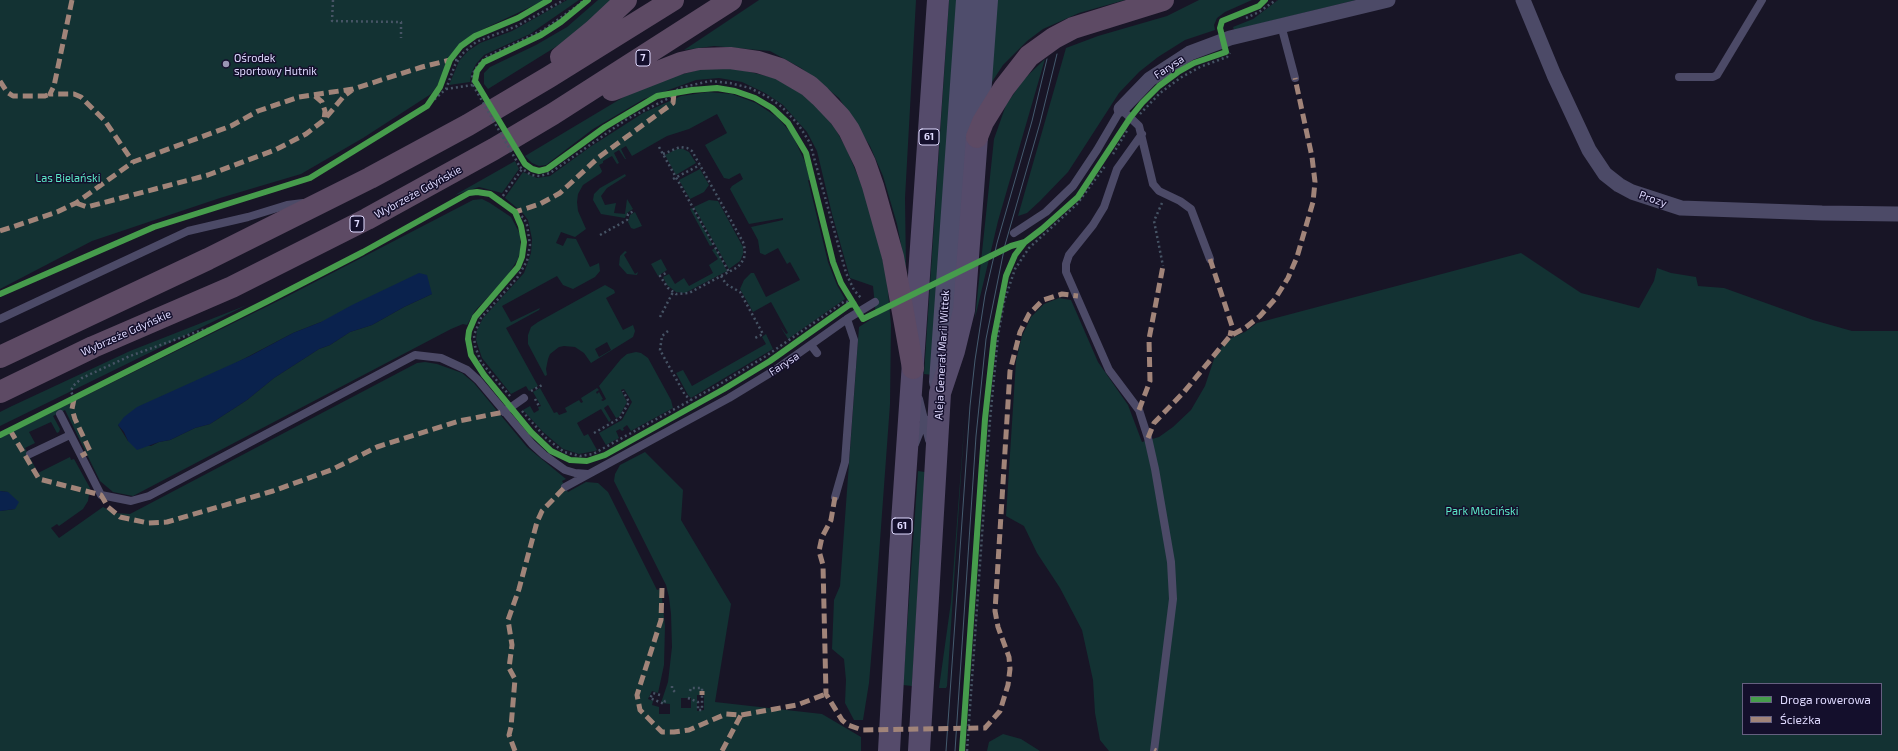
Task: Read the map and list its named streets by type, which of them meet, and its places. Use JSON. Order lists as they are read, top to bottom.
{
  "streets": {
    "highway": ["7", "Wybrzeże Gdyńskie"],
    "main road": ["61", "Aleja Generał Marii Wittek"],
    "street": ["Farysa", "Prozy"]
  },
  "parks": ["Las Bielański", "Park Młociński"],
  "places": ["Ośrodek sportowy Hutnik"],
  "legend": ["Droga rowerowa", "Ścieżka"]
}
